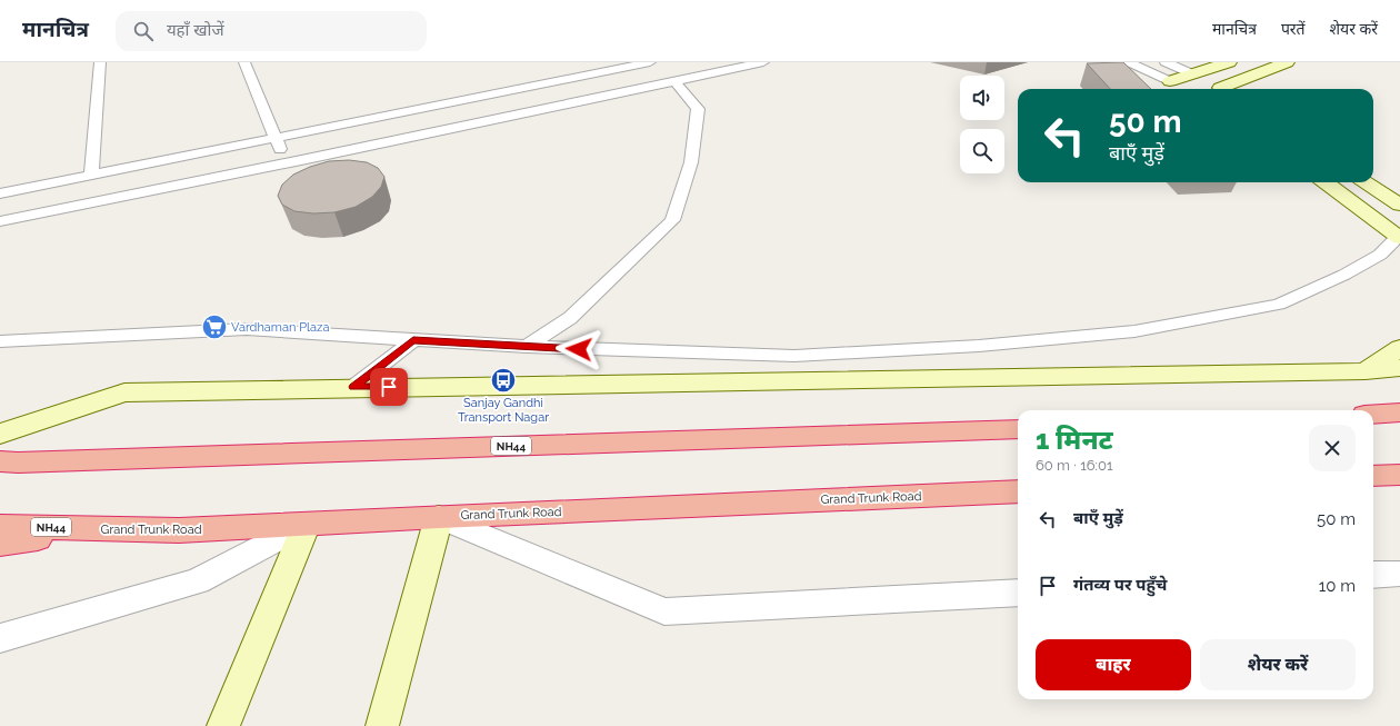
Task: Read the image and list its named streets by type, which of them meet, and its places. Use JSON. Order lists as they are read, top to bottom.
{
  "streets": {
    "highway": ["NH44", "Grand Trunk Road"]
  },
  "places": {
    "supermarket": ["Vardhaman Plaza"],
    "bus stop": ["Sanjay Gandhi Transport Nagar"]
  },
  "page": {
    "header": "मानचित्र",
    "search": "यहाँ खोजें",
    "nav": ["मानचित्र", "परतें", "शेयर करें"],
    "turn": ["50 m", "बाएँ मुड़ें"],
    "heading": ["1 मिनट", "60 m · 16:01"],
    "list": [
      {
        "name": "बाएँ मुड़ें",
        "value": "50 m"
      },
      {
        "name": "गंतव्य पर पहुँचे",
        "value": "10 m"
      }
    ],
    "buttons": ["बाहर", "शेयर करें"]
  }
}
